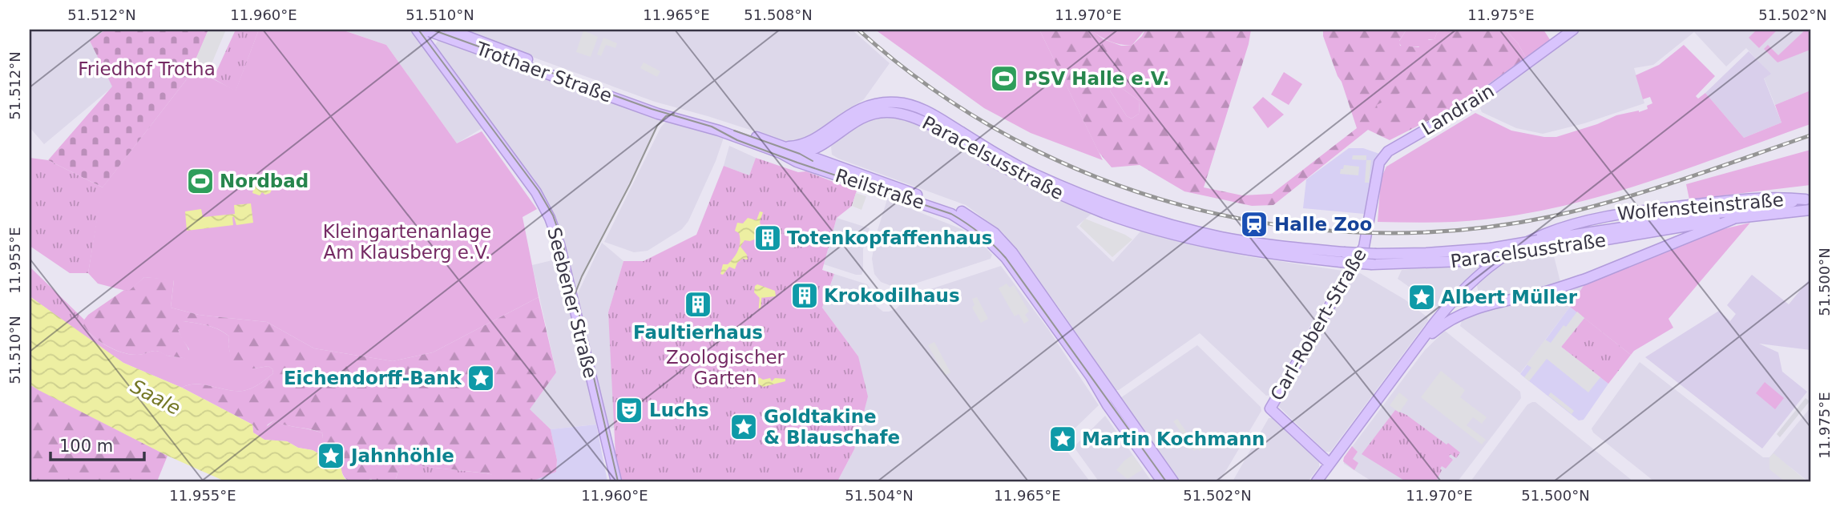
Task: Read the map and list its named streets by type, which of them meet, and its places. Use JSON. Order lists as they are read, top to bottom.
{
  "streets": {
    "main road": [
      "Trothaer Straße",
      "Landrain",
      "Paracelsusstraße",
      "Reilstraße",
      "Wolfensteinstraße",
      "Seebener Straße",
      "Carl-Robert-Straße"
    ]
  },
  "crossings": [
    ["Trothaer Straße", "Reilstraße"],
    ["Landrain", "Carl-Robert-Straße"],
    ["Paracelsusstraße", "Reilstraße"],
    ["Paracelsusstraße", "Wolfensteinstraße"],
    ["Wolfensteinstraße", "Carl-Robert-Straße"]
  ],
  "water": ["Saale"],
  "parks": ["Friedhof Trotha", "Kleingartenanlage Am Klausberg e.V.", "Zoologischer Garten"],
  "places": {
    "sports": ["PSV Halle e.V.", "Nordbad"],
    "station": ["Halle Zoo"],
    "building": ["Totenkopfaffenhaus", "Krokodilhaus", "Faultierhaus"],
    "place": [
      "Albert Müller",
      "Eichendorff-Bank",
      "Goldtakine & Blauschafe",
      "Martin Kochmann",
      "Jahnhöhle"
    ],
    "theatre": ["Luchs"]
  },
  "scale_bar": "100 m",
  "coordinates": [
    "51.512°N",
    "11.960°E",
    "51.510°N",
    "11.965°E",
    "51.508°N",
    "11.970°E",
    "11.975°E",
    "51.502°N",
    "11.955°E",
    "51.500°N",
    "51.504°N"
  ]
}
